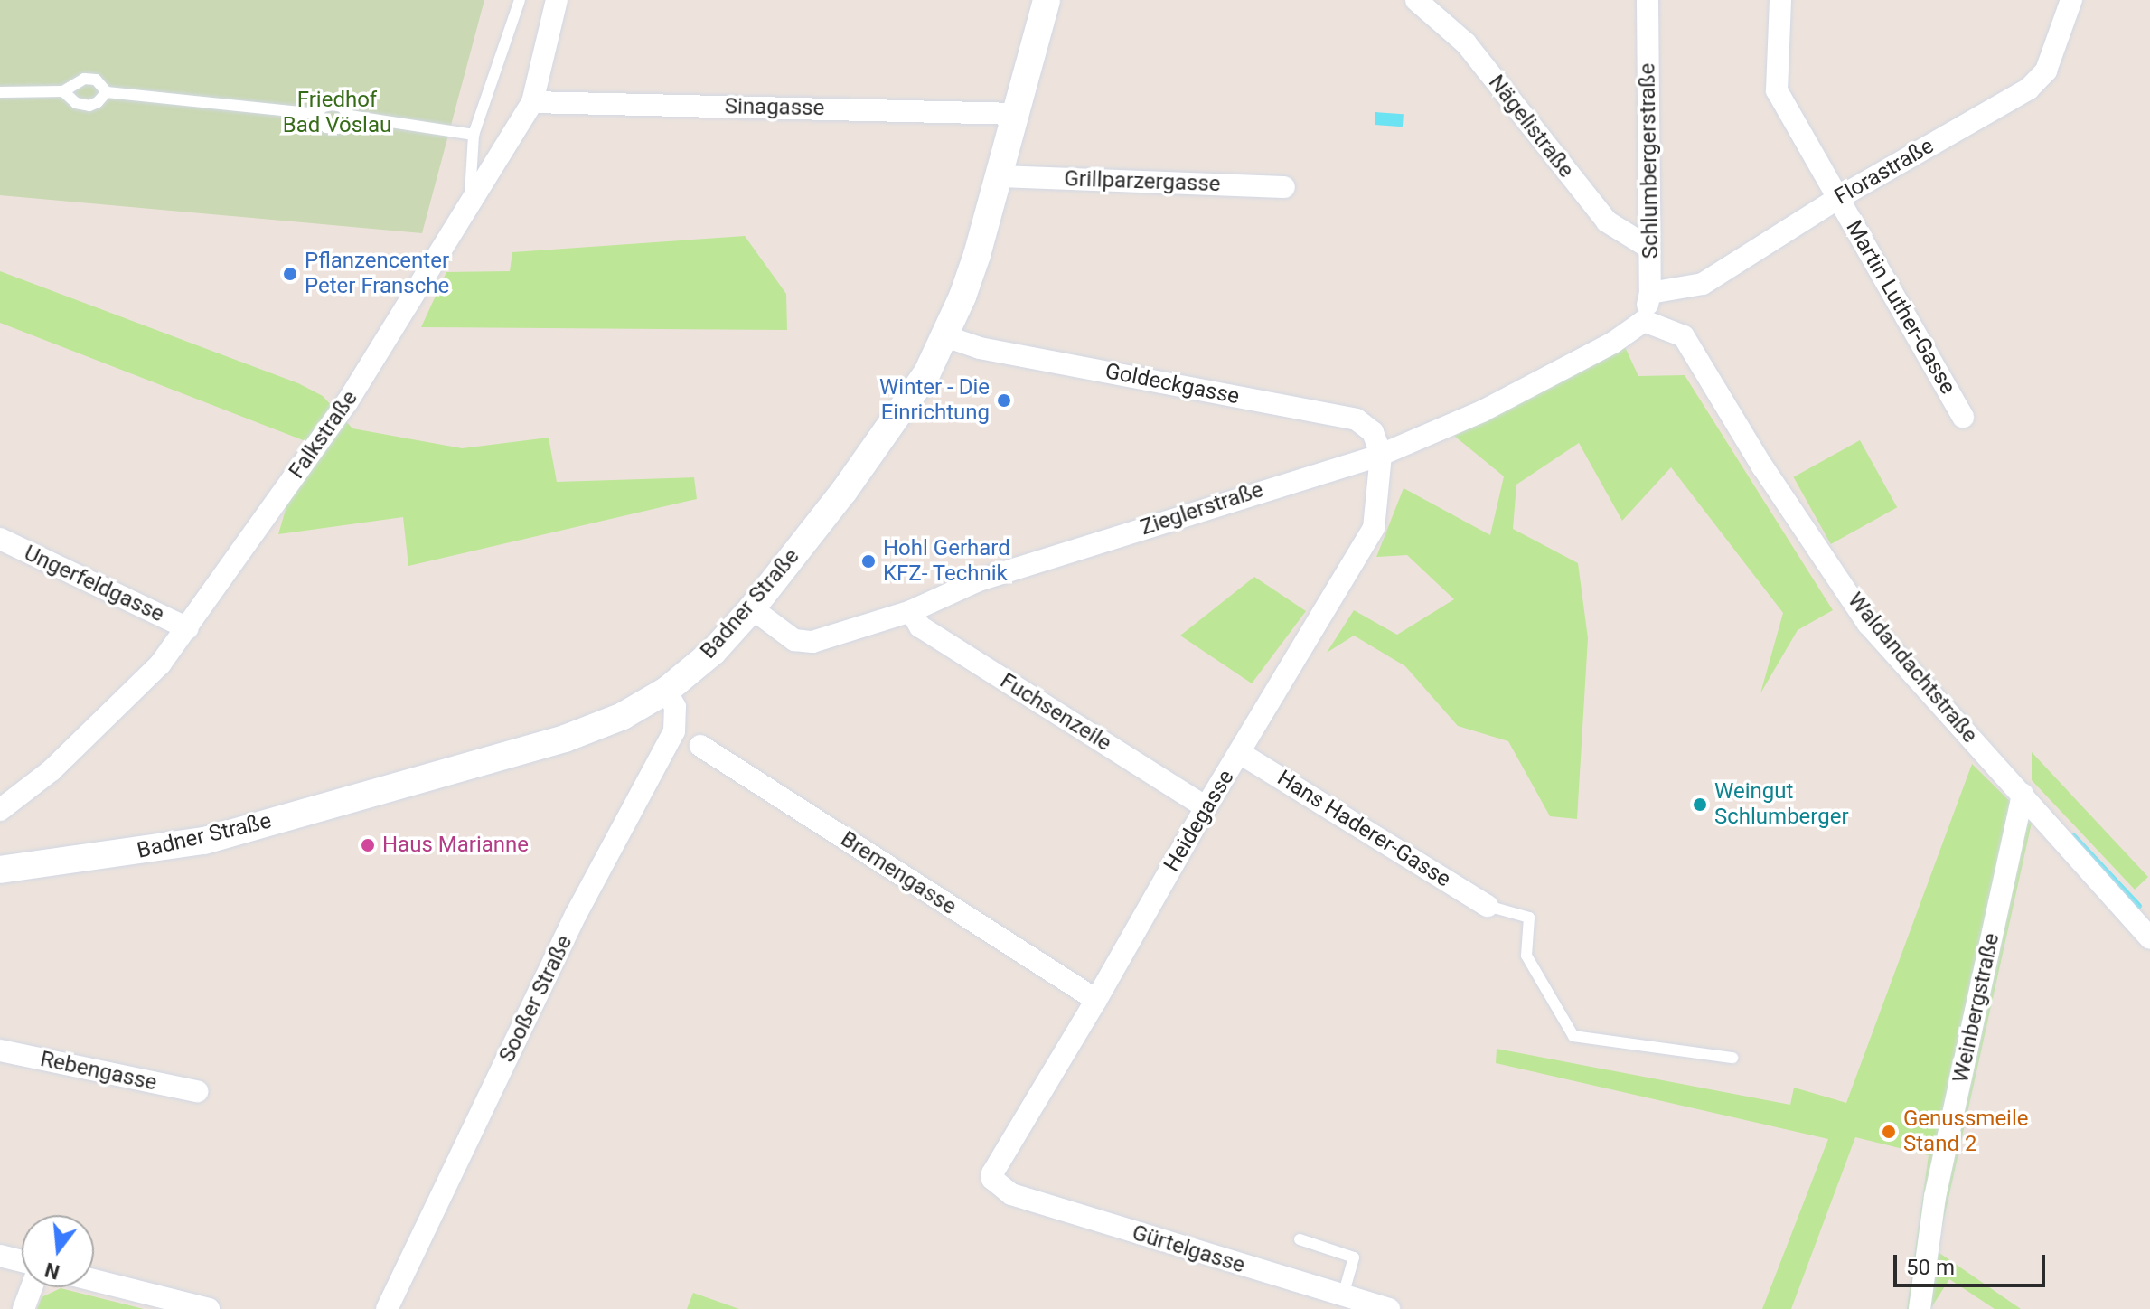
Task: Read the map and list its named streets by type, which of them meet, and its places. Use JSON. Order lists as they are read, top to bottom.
{
  "streets": {
    "street": [
      "Sinagasse",
      "Nägelistraße",
      "Schlumbergerstraße",
      "Florastraße",
      "Grillparzergasse",
      "Martin Luther-Gasse",
      "Goldeckgasse",
      "Falkstraße",
      "Zieglerstraße",
      "Ungerfeldgasse",
      "Badner Straße",
      "Waldandachtstraße",
      "Fuchsenzeile",
      "Heidegasse",
      "Hans Haderer-Gasse",
      "Bremengasse",
      "Sooßer Straße",
      "Weinbergstraße",
      "Rebengasse",
      "Gürtelgasse"
    ]
  },
  "crossings": [
    ["Sinagasse", "Falkstraße"],
    ["Sinagasse", "Badner Straße"],
    ["Nägelistraße", "Schlumbergerstraße"],
    ["Schlumbergerstraße", "Florastraße"],
    ["Schlumbergerstraße", "Zieglerstraße"],
    ["Schlumbergerstraße", "Waldandachtstraße"],
    ["Florastraße", "Martin Luther-Gasse"],
    ["Grillparzergasse", "Badner Straße"],
    ["Goldeckgasse", "Zieglerstraße"],
    ["Goldeckgasse", "Badner Straße"],
    ["Goldeckgasse", "Heidegasse"],
    ["Falkstraße", "Ungerfeldgasse"],
    ["Zieglerstraße", "Badner Straße"],
    ["Zieglerstraße", "Waldandachtstraße"],
    ["Zieglerstraße", "Fuchsenzeile"],
    ["Zieglerstraße", "Heidegasse"],
    ["Badner Straße", "Sooßer Straße"],
    ["Waldandachtstraße", "Weinbergstraße"],
    ["Fuchsenzeile", "Heidegasse"],
    ["Heidegasse", "Hans Haderer-Gasse"],
    ["Heidegasse", "Bremengasse"],
    ["Heidegasse", "Gürtelgasse"]
  ],
  "parks": ["Friedhof Bad Vöslau"],
  "places": [
    "Pflanzencenter Peter Fransche",
    "Winter - Die Einrichtung",
    "Hohl Gerhard KFZ- Technik",
    "Weingut Schlumberger",
    "Haus Marianne",
    "Genussmeile Stand 2"
  ],
  "scale_bar": "50 m",
  "north": "bottom"
}
